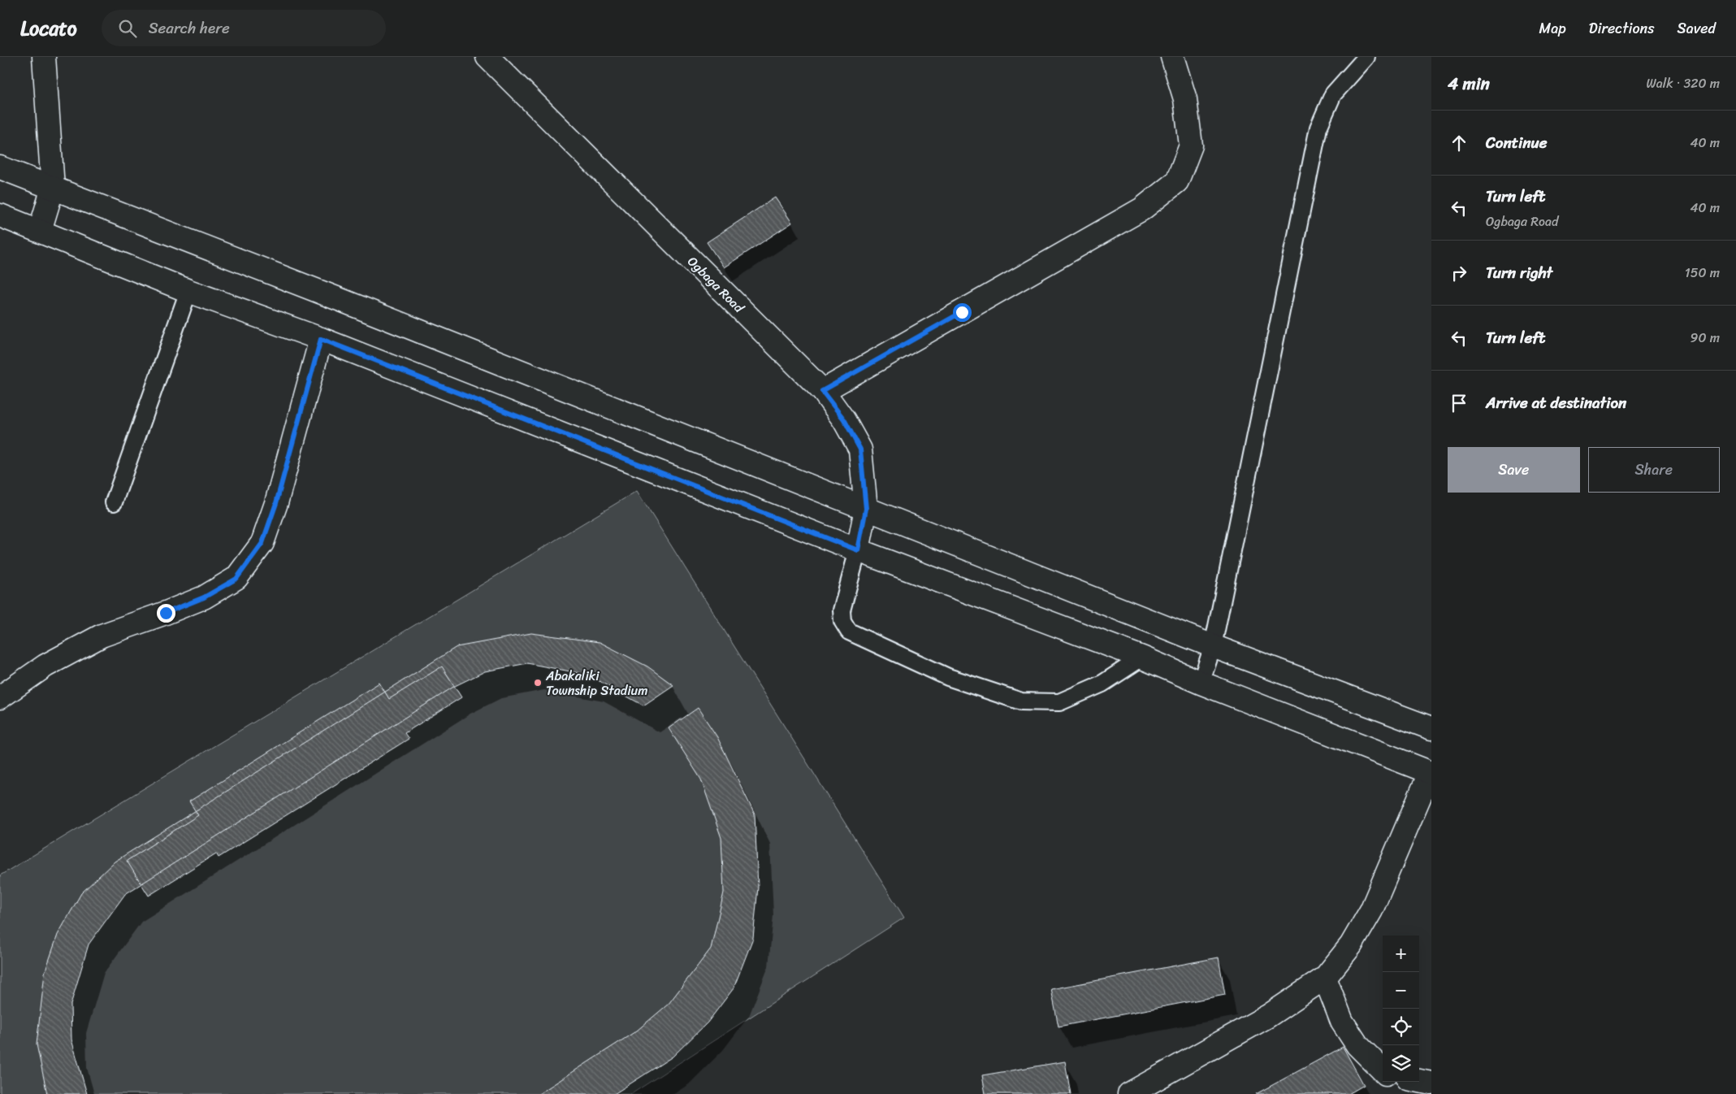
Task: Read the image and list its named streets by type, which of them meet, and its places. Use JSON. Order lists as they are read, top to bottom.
{
  "streets": {
    "main road": ["Ogbaga Road"]
  },
  "places": ["Abakaliki Township Stadium"],
  "page": {
    "header": "Locato",
    "search": "Search here",
    "nav": ["Map", "Directions", "Saved"],
    "heading": ["4 min", "Walk · 320 m"],
    "list": [
      ["Continue", "40 m"],
      ["Turn left", "Ogbaga Road", "40 m"],
      ["Turn right", "150 m"],
      ["Turn left", "90 m"],
      "Arrive at destination"
    ],
    "buttons": ["Save", "Share"],
    "map_buttons": ["+", "−"]
  }
}
